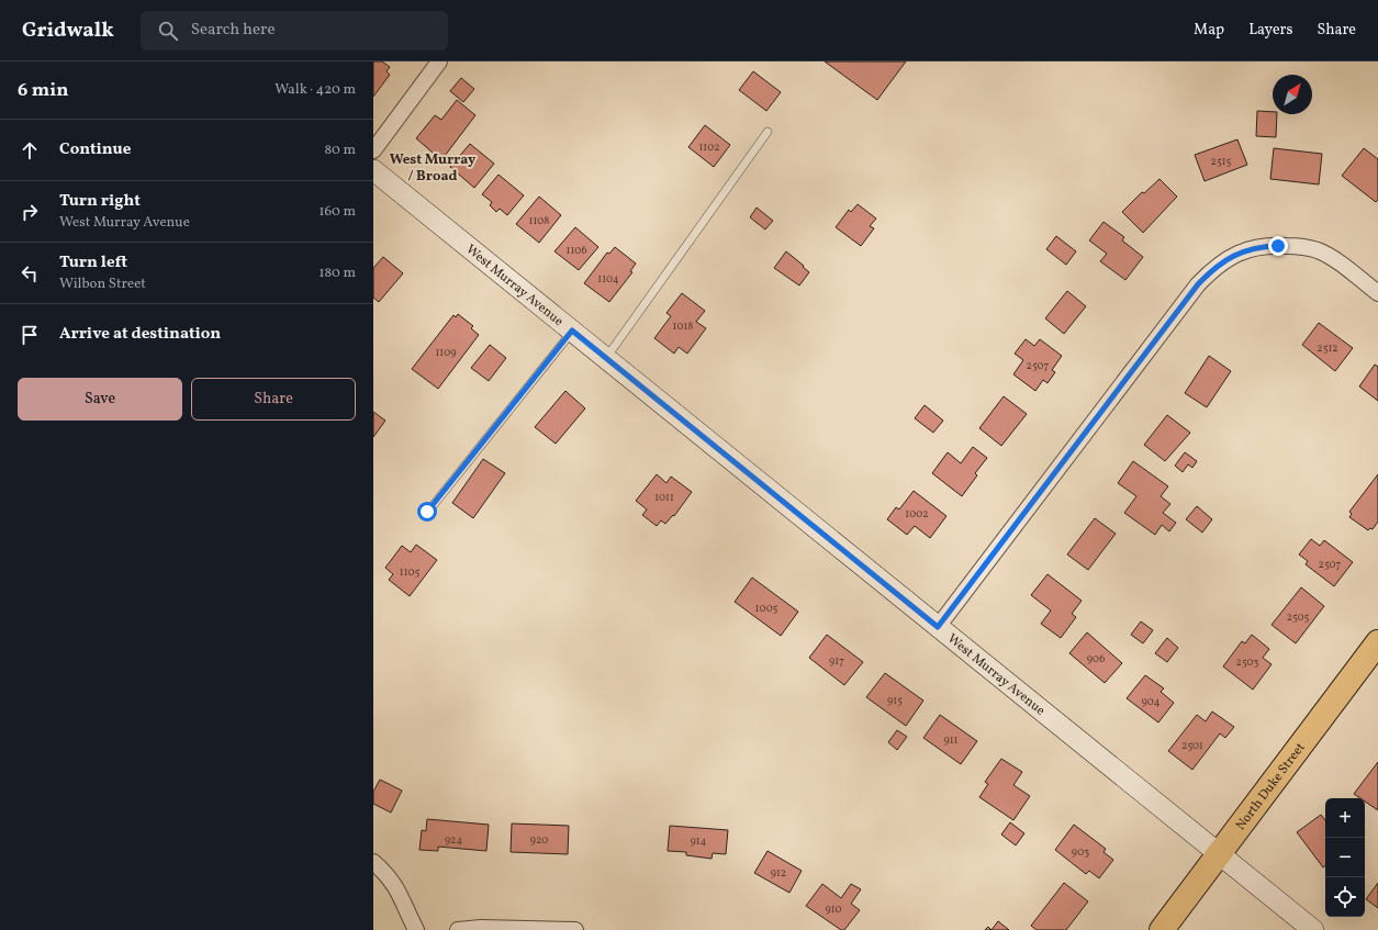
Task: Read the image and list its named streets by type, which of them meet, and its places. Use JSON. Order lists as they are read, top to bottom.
{
  "streets": {
    "highway": ["North Duke Street"],
    "street": ["West Murray Avenue"]
  },
  "crossings": [
    ["West Murray Avenue", "North Duke Street"]
  ],
  "districts": ["West Murray / Broad"],
  "house_numbers": [
    "1102",
    "2515",
    "1108",
    "1106",
    "1104",
    "1018",
    "2512",
    "1109",
    "2507",
    "1011",
    "1002",
    "2507",
    "1105",
    "1005",
    "2505",
    "906",
    "917",
    "2503",
    "915",
    "904",
    "911",
    "2501",
    "924",
    "920",
    "914",
    "903",
    "912",
    "910"
  ],
  "north": "top right",
  "page": {
    "header": "Gridwalk",
    "search": "Search here",
    "nav": ["Map", "Layers", "Share"],
    "heading": ["6 min", "Walk · 420 m"],
    "list": [
      ["Continue", "80 m"],
      ["Turn right", "West Murray Avenue", "160 m"],
      ["Turn left", "Wilbon Street", "180 m"],
      "Arrive at destination"
    ],
    "buttons": ["Save", "Share"],
    "map_buttons": ["+", "−"]
  }
}
